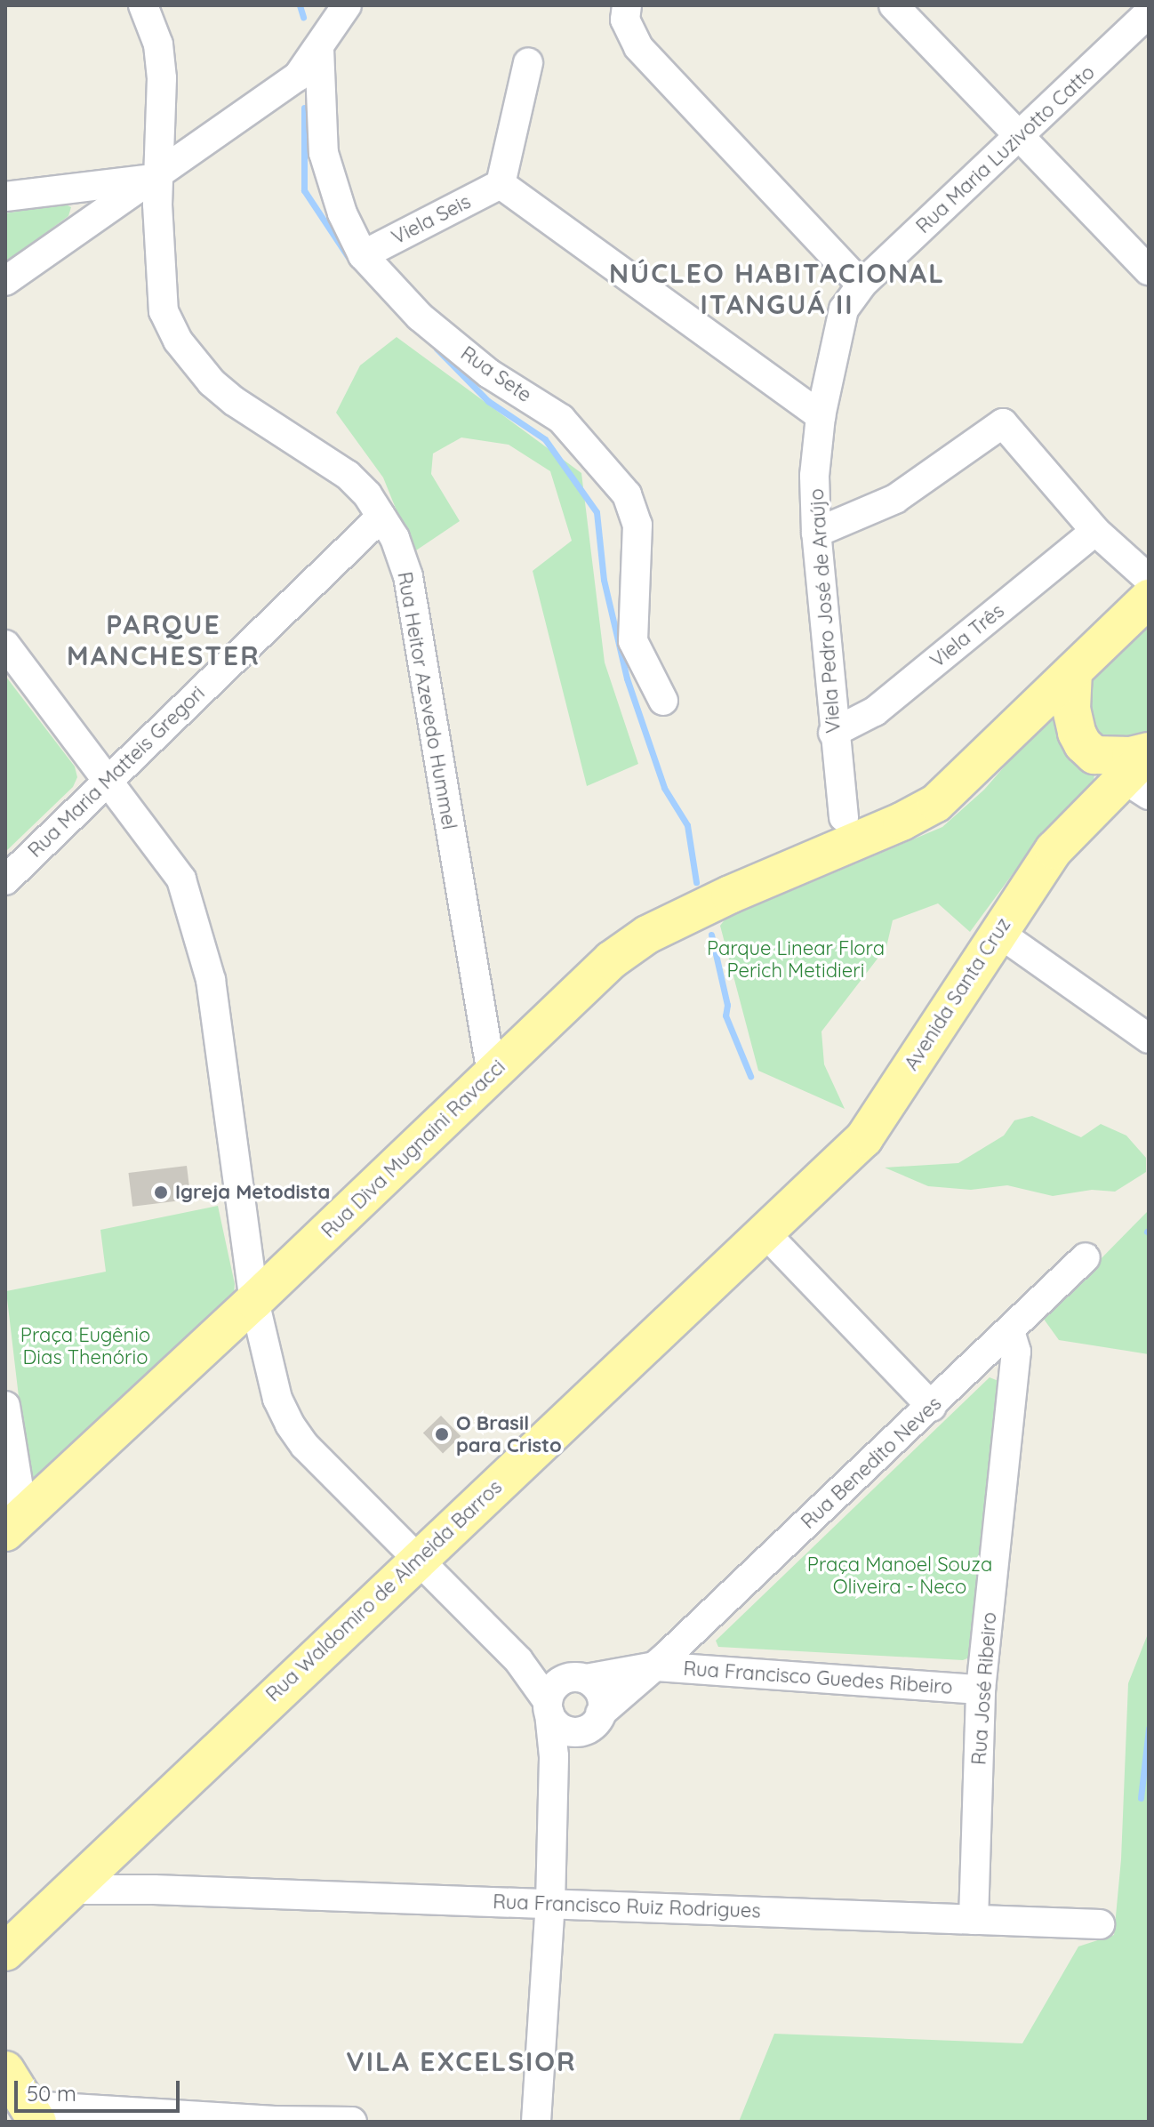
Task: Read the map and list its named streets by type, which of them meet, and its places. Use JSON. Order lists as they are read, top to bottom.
{
  "streets": {
    "main road": ["Avenida Santa Cruz", "Rua Diva Mugnaini Ravacci", "Rua Waldomiro de Almeida Barros"],
    "street": [
      "Rua Maria Luzivotto Catto",
      "Viela Seis",
      "Rua Sete",
      "Viela Pedro José de Araújo",
      "Viela Três",
      "Rua Heitor Azevedo Hummel",
      "Rua Maria Matteis Gregori",
      "Rua Benedito Neves",
      "Rua Francisco Guedes Ribeiro",
      "Rua José Ribeiro",
      "Rua Francisco Ruiz Rodrigues"
    ]
  },
  "crossings": [
    ["Rua Maria Luzivotto Catto", "Viela Pedro José de Araújo"],
    ["Viela Seis", "Rua Sete"],
    ["Viela Pedro José de Araújo", "Viela Três"],
    ["Viela Pedro José de Araújo", "Rua Diva Mugnaini Ravacci"],
    ["Rua Heitor Azevedo Hummel", "Rua Maria Matteis Gregori"],
    ["Rua Heitor Azevedo Hummel", "Rua Diva Mugnaini Ravacci"],
    ["Avenida Santa Cruz", "Rua Waldomiro de Almeida Barros"],
    ["Rua Benedito Neves", "Rua Francisco Guedes Ribeiro"],
    ["Rua Benedito Neves", "Rua José Ribeiro"],
    ["Rua Waldomiro de Almeida Barros", "Rua Francisco Ruiz Rodrigues"],
    ["Rua Francisco Guedes Ribeiro", "Rua José Ribeiro"],
    ["Rua José Ribeiro", "Rua Francisco Ruiz Rodrigues"]
  ],
  "districts": ["NÚCLEO HABITACIONAL ITANGUÁ II", "PARQUE MANCHESTER", "VILA EXCELSIOR"],
  "parks": ["Parque Linear Flora Perich Metidieri", "Praça Eugênio Dias Thenório", "Praça Manoel Souza Oliveira - Neco"],
  "places": ["Igreja Metodista", "O Brasil para Cristo"],
  "scale_bar": "50 m"
}
